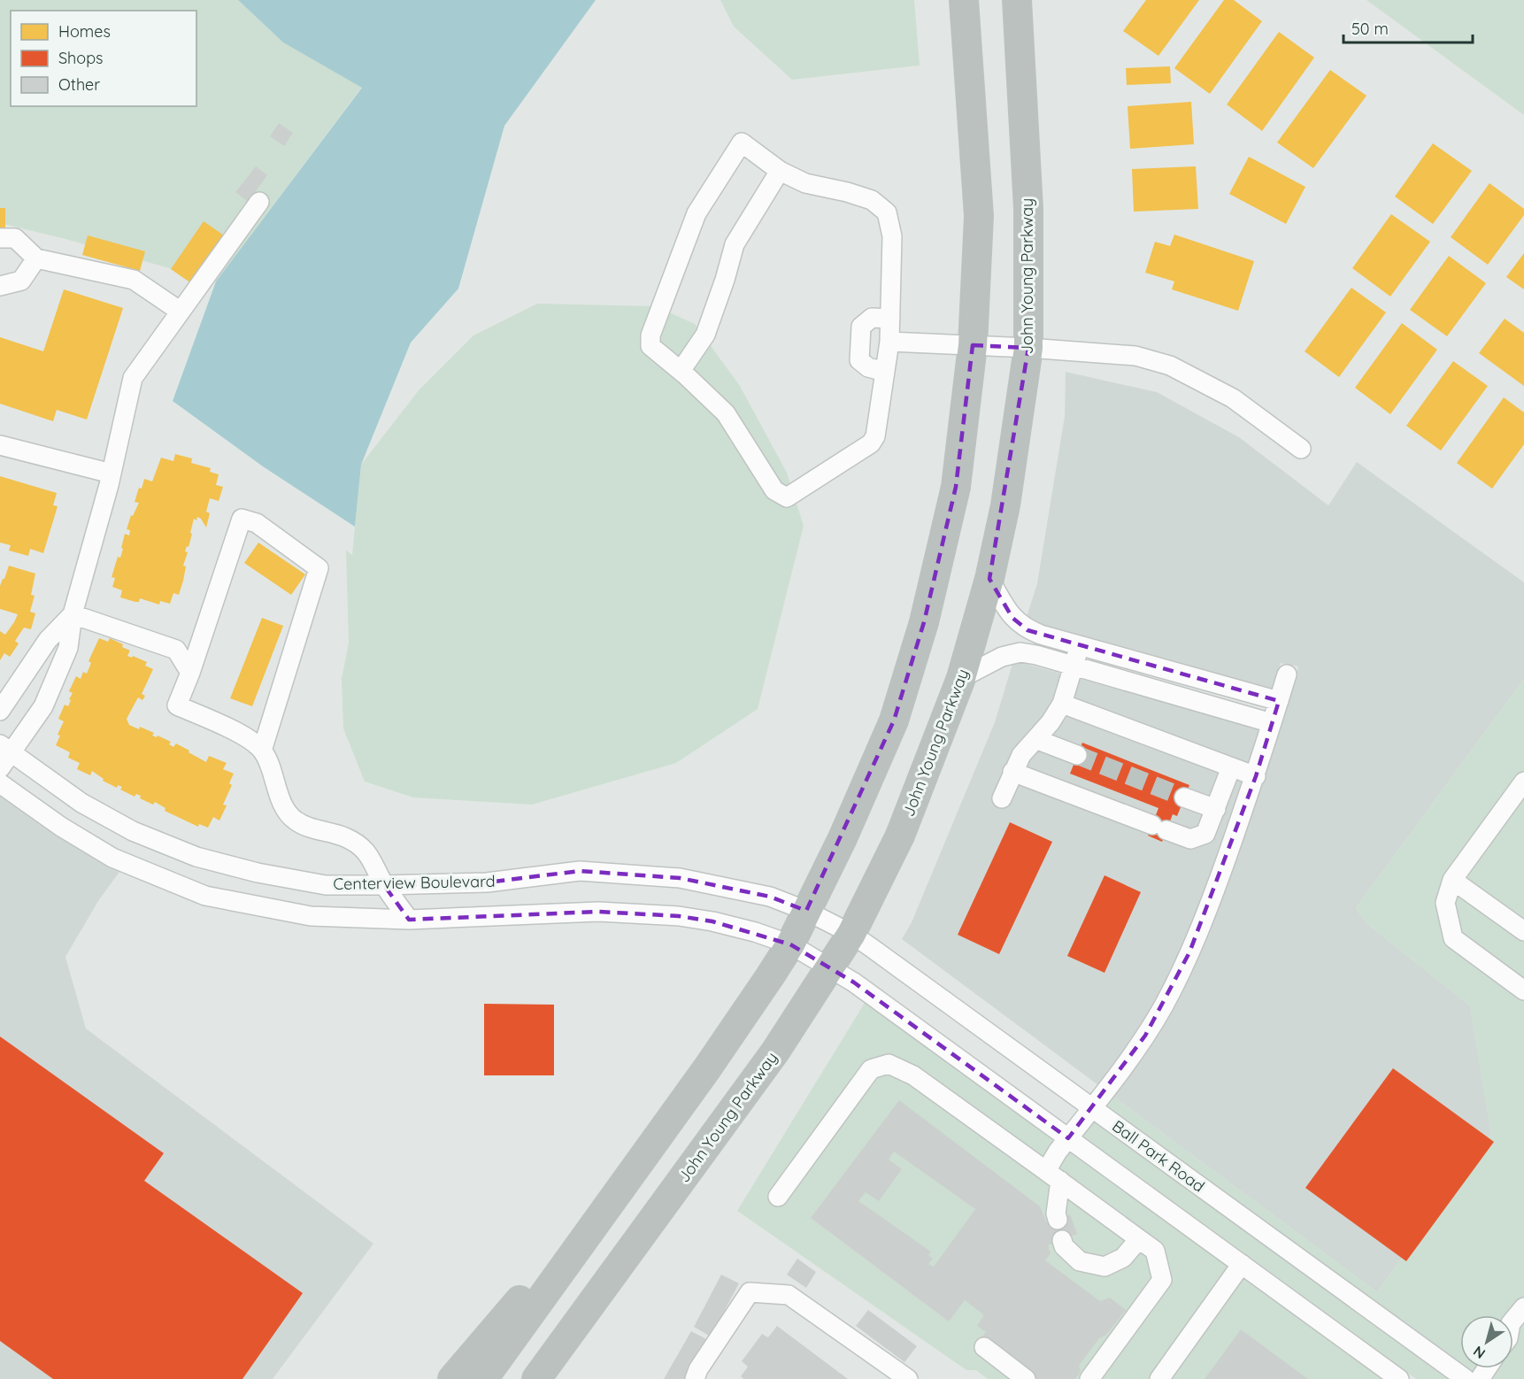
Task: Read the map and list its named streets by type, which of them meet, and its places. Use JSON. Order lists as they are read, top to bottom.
{
  "streets": {
    "highway": ["John Young Parkway"],
    "street": ["Centerview Boulevard", "Ball Park Road"]
  },
  "crossings": [
    ["John Young Parkway", "Centerview Boulevard"],
    ["John Young Parkway", "Ball Park Road"],
    ["Centerview Boulevard", "Ball Park Road"]
  ],
  "legend": ["Homes", "Shops", "Other"],
  "scale_bar": "50 m",
  "north": "bottom left"
}
